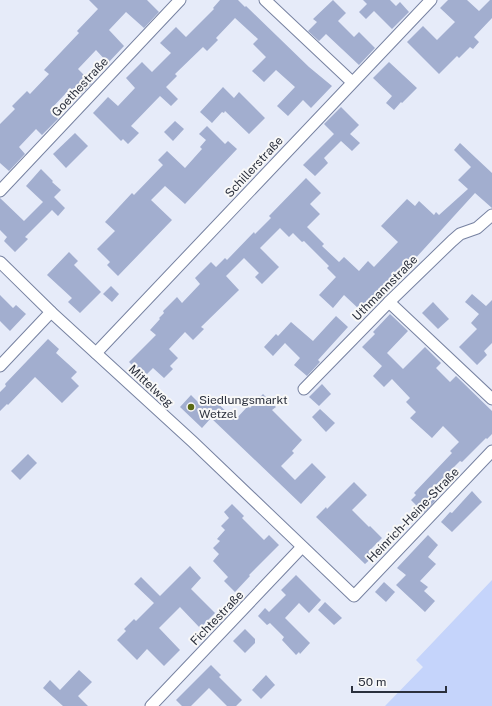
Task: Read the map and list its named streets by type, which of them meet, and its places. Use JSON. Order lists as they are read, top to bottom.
{
  "streets": {
    "street": [
      "Goethestraße",
      "Schillerstraße",
      "Uthmannstraße",
      "Mittelweg",
      "Heinrich-Heine-Straße",
      "Fichtestraße"
    ]
  },
  "crossings": [
    ["Schillerstraße", "Mittelweg"],
    ["Mittelweg", "Heinrich-Heine-Straße"],
    ["Mittelweg", "Fichtestraße"]
  ],
  "places": ["Siedlungsmarkt Wetzel"],
  "scale_bar": "50 m"
}
